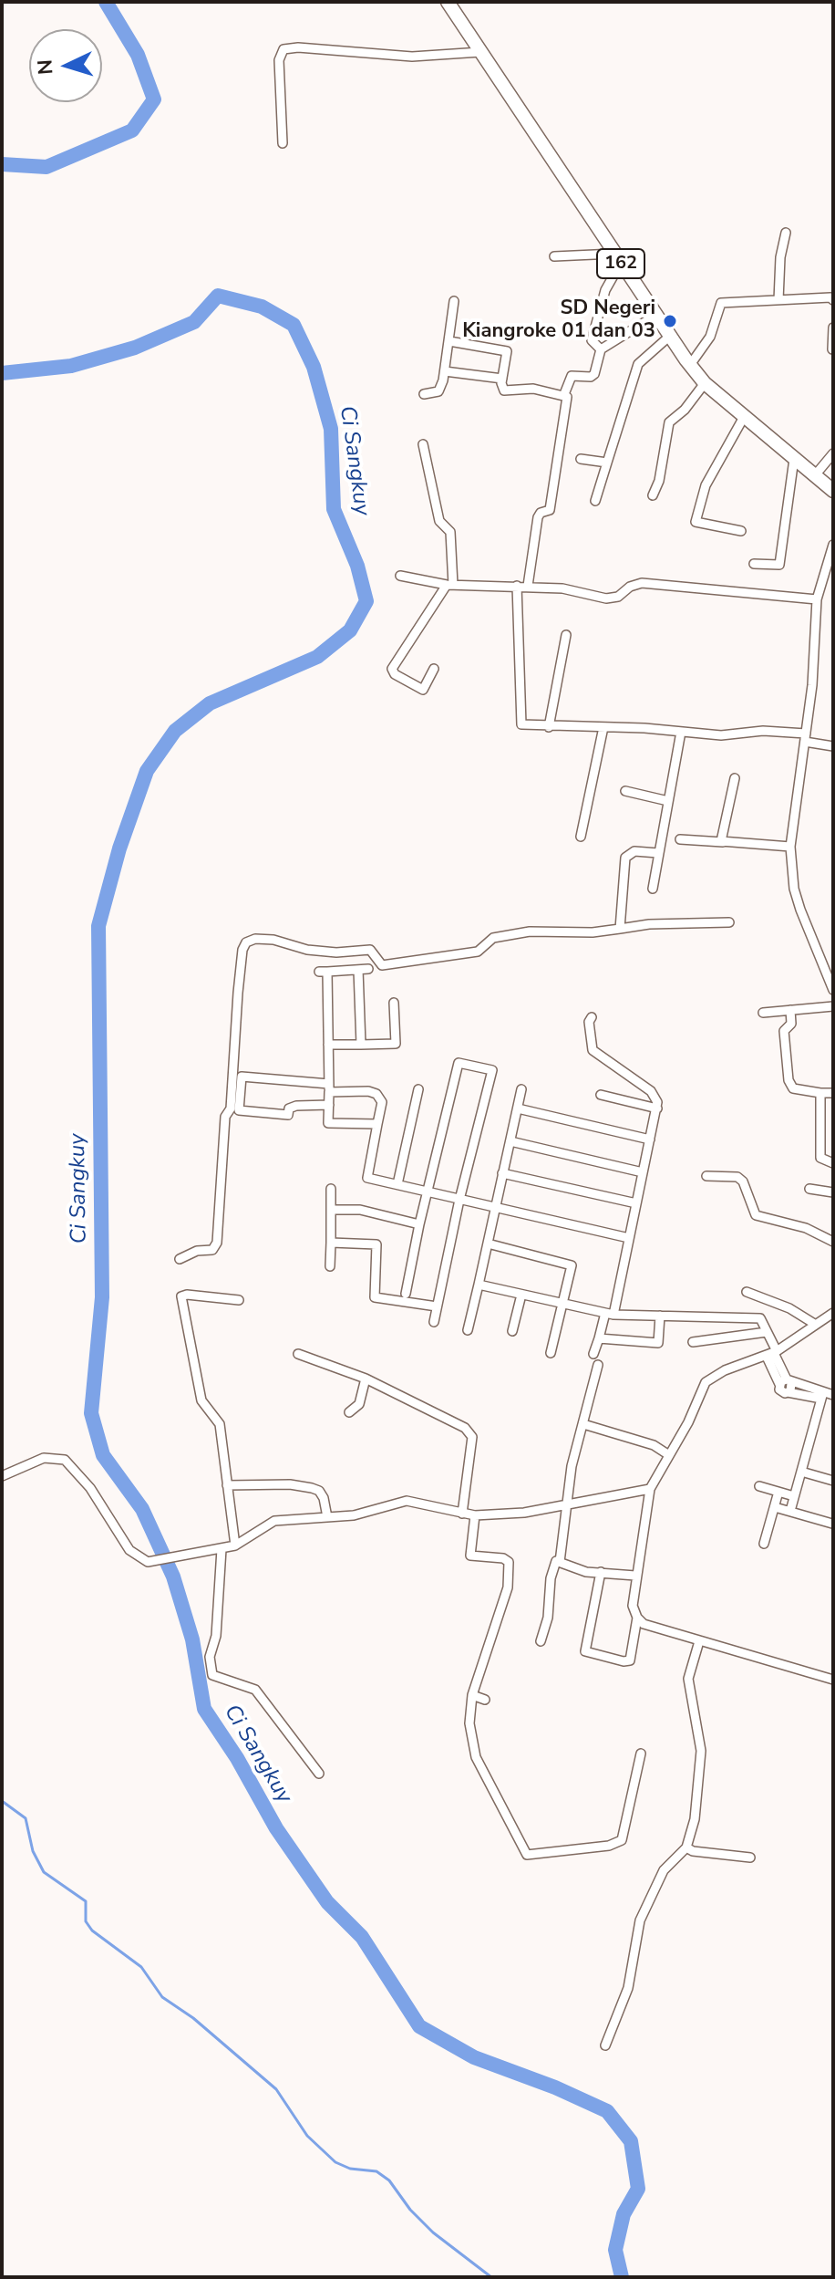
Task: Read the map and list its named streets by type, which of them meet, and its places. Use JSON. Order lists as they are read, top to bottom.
{
  "streets": {
    "main road": ["162"]
  },
  "water": ["Ci Sangkuy"],
  "places": ["SD Negeri Kiangroke 01 dan 03"],
  "north": "left"
}
